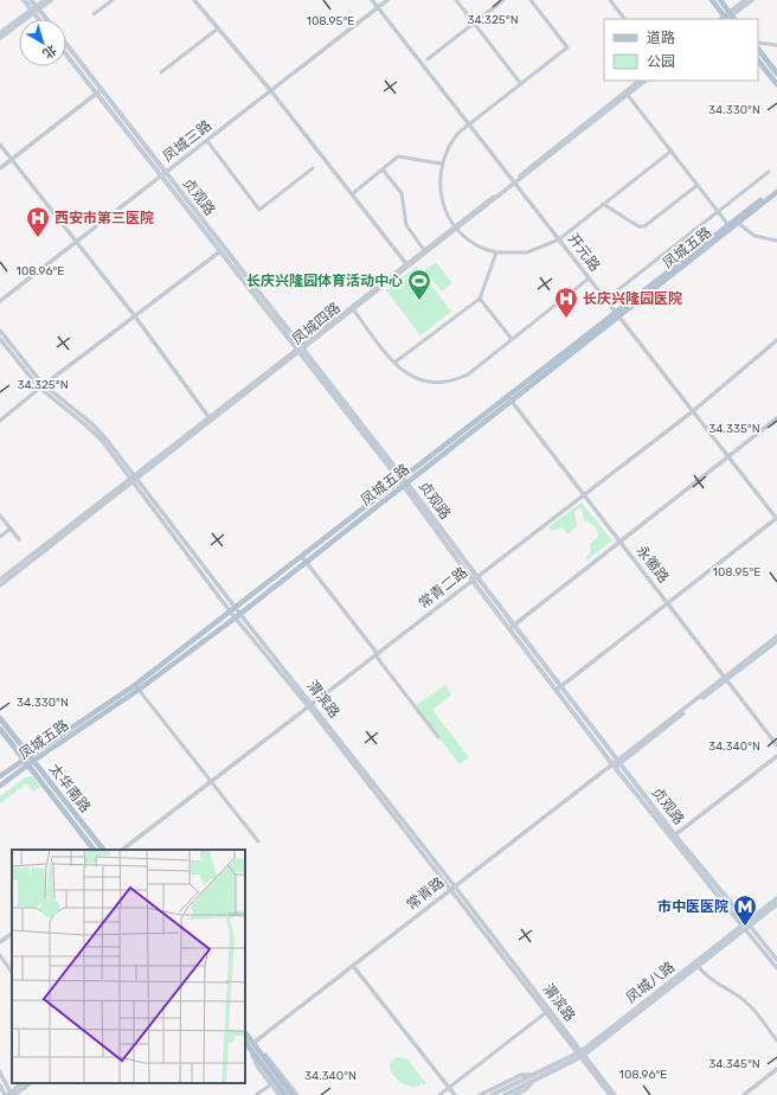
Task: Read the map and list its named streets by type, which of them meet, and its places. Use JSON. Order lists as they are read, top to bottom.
{
  "streets": {
    "main road": [
      "贞观路",
      "凤城五路",
      "太华南路",
      "凤城八路"
    ],
    "street": [
      "凤城三路",
      "开元路",
      "凤城四路",
      "永徽路",
      "常青二路",
      "渭滨路",
      "常青路"
    ]
  },
  "crossings": [
    ["凤城三路", "贞观路"],
    ["凤城三路", "开元路"],
    ["贞观路", "凤城五路"],
    ["贞观路", "凤城四路"],
    ["贞观路", "常青二路"],
    ["贞观路", "常青路"],
    ["贞观路", "凤城八路"],
    ["凤城五路", "开元路"],
    ["凤城五路", "永徽路"],
    ["凤城五路", "渭滨路"],
    ["凤城五路", "太华南路"],
    ["开元路", "凤城四路"],
    ["开元路", "常青二路"],
    ["凤城四路", "渭滨路"],
    ["永徽路", "常青二路"],
    ["永徽路", "常青路"],
    ["常青二路", "渭滨路"],
    ["渭滨路", "常青路"],
    ["渭滨路", "凤城八路"]
  ],
  "places": {
    "hospital": ["西安市第三医院", "长庆兴隆园医院"],
    "sports": ["长庆兴隆园体育活动中心"],
    "metro station": ["市中医医院"]
  },
  "legend": ["道路", "公园"],
  "north": "bottom right",
  "coordinates": [
    "34.325°N",
    "108.95°E",
    "34.330°N",
    "108.96°E",
    "34.335°N",
    "34.340°N",
    "34.345°N"
  ]
}
